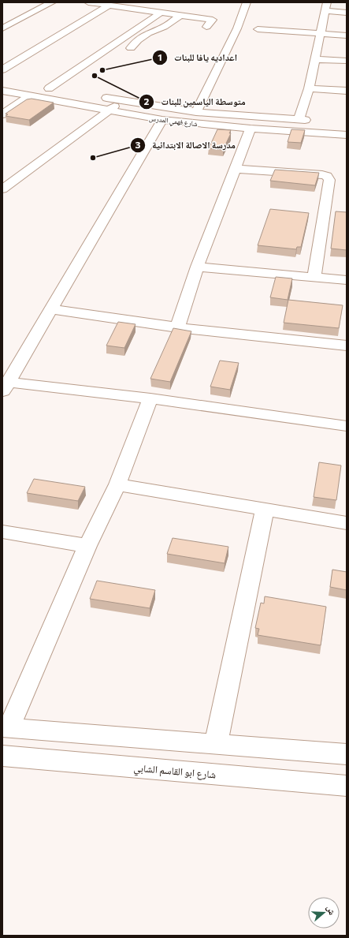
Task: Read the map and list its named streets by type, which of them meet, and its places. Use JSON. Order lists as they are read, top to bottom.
{
  "streets": {
    "street": ["شارع فهمي المدرس", "شارع ابو القاسم الشابي"]
  },
  "places": ["اعداديه يافا للبنات", "متوسطة الياسمين للبنات", "مدرسة الاصالة الابتدائية"],
  "north": "right"
}
